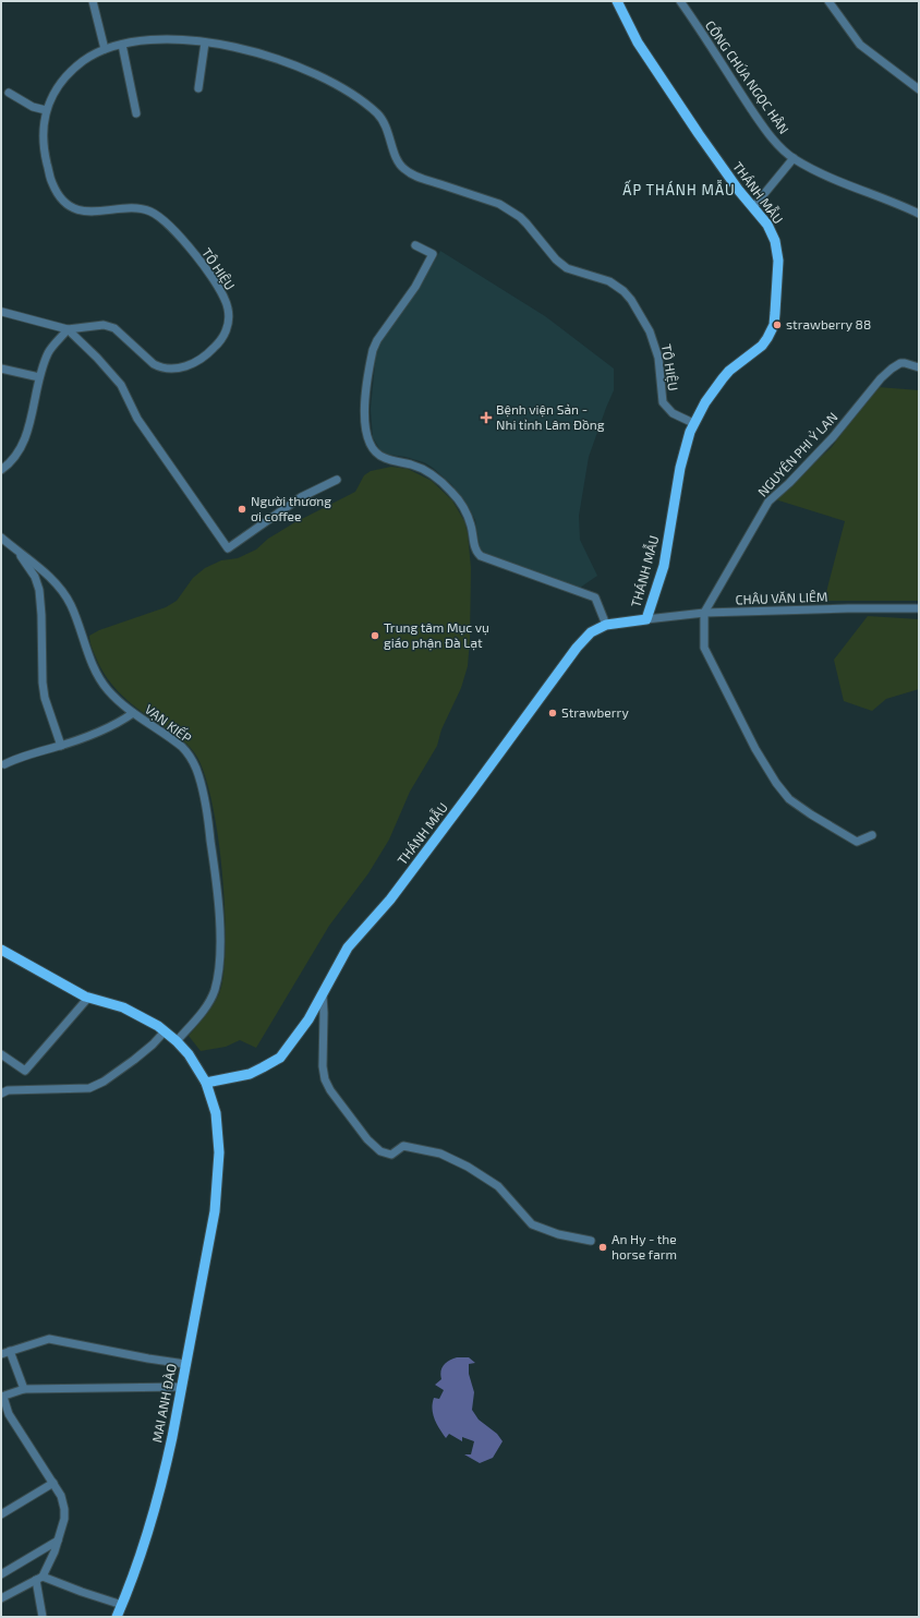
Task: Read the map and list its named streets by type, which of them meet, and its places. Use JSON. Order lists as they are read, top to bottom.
{
  "streets": {
    "main road": ["THÁNH MẪU", "MAI ANH ĐÀO"],
    "street": [
      "CÔNG CHÚA NGỌC HÂN",
      "TÔ HIỆU",
      "NGUYÊN PHI Ỷ LAN",
      "CHÂU VĂN LIÊM",
      "VẠN KIẾP"
    ]
  },
  "crossings": [
    ["THÁNH MẪU", "TÔ HIỆU"],
    ["THÁNH MẪU", "CHÂU VĂN LIÊM"],
    ["THÁNH MẪU", "MAI ANH ĐÀO"],
    ["NGUYÊN PHI Ỷ LAN", "CHÂU VĂN LIÊM"],
    ["VẠN KIẾP", "MAI ANH ĐÀO"]
  ],
  "districts": ["ẤP THÁNH MẪU"],
  "places": {
    "other": [
      "strawberry 88",
      "Người thương ơi coffee",
      "Trung tâm Mục vụ giáo phận Đà Lạt",
      "Strawberry",
      "An Hy - the horse farm"
    ],
    "health": ["Bệnh viện Sản - Nhi tỉnh Lâm Đồng"]
  }
}
